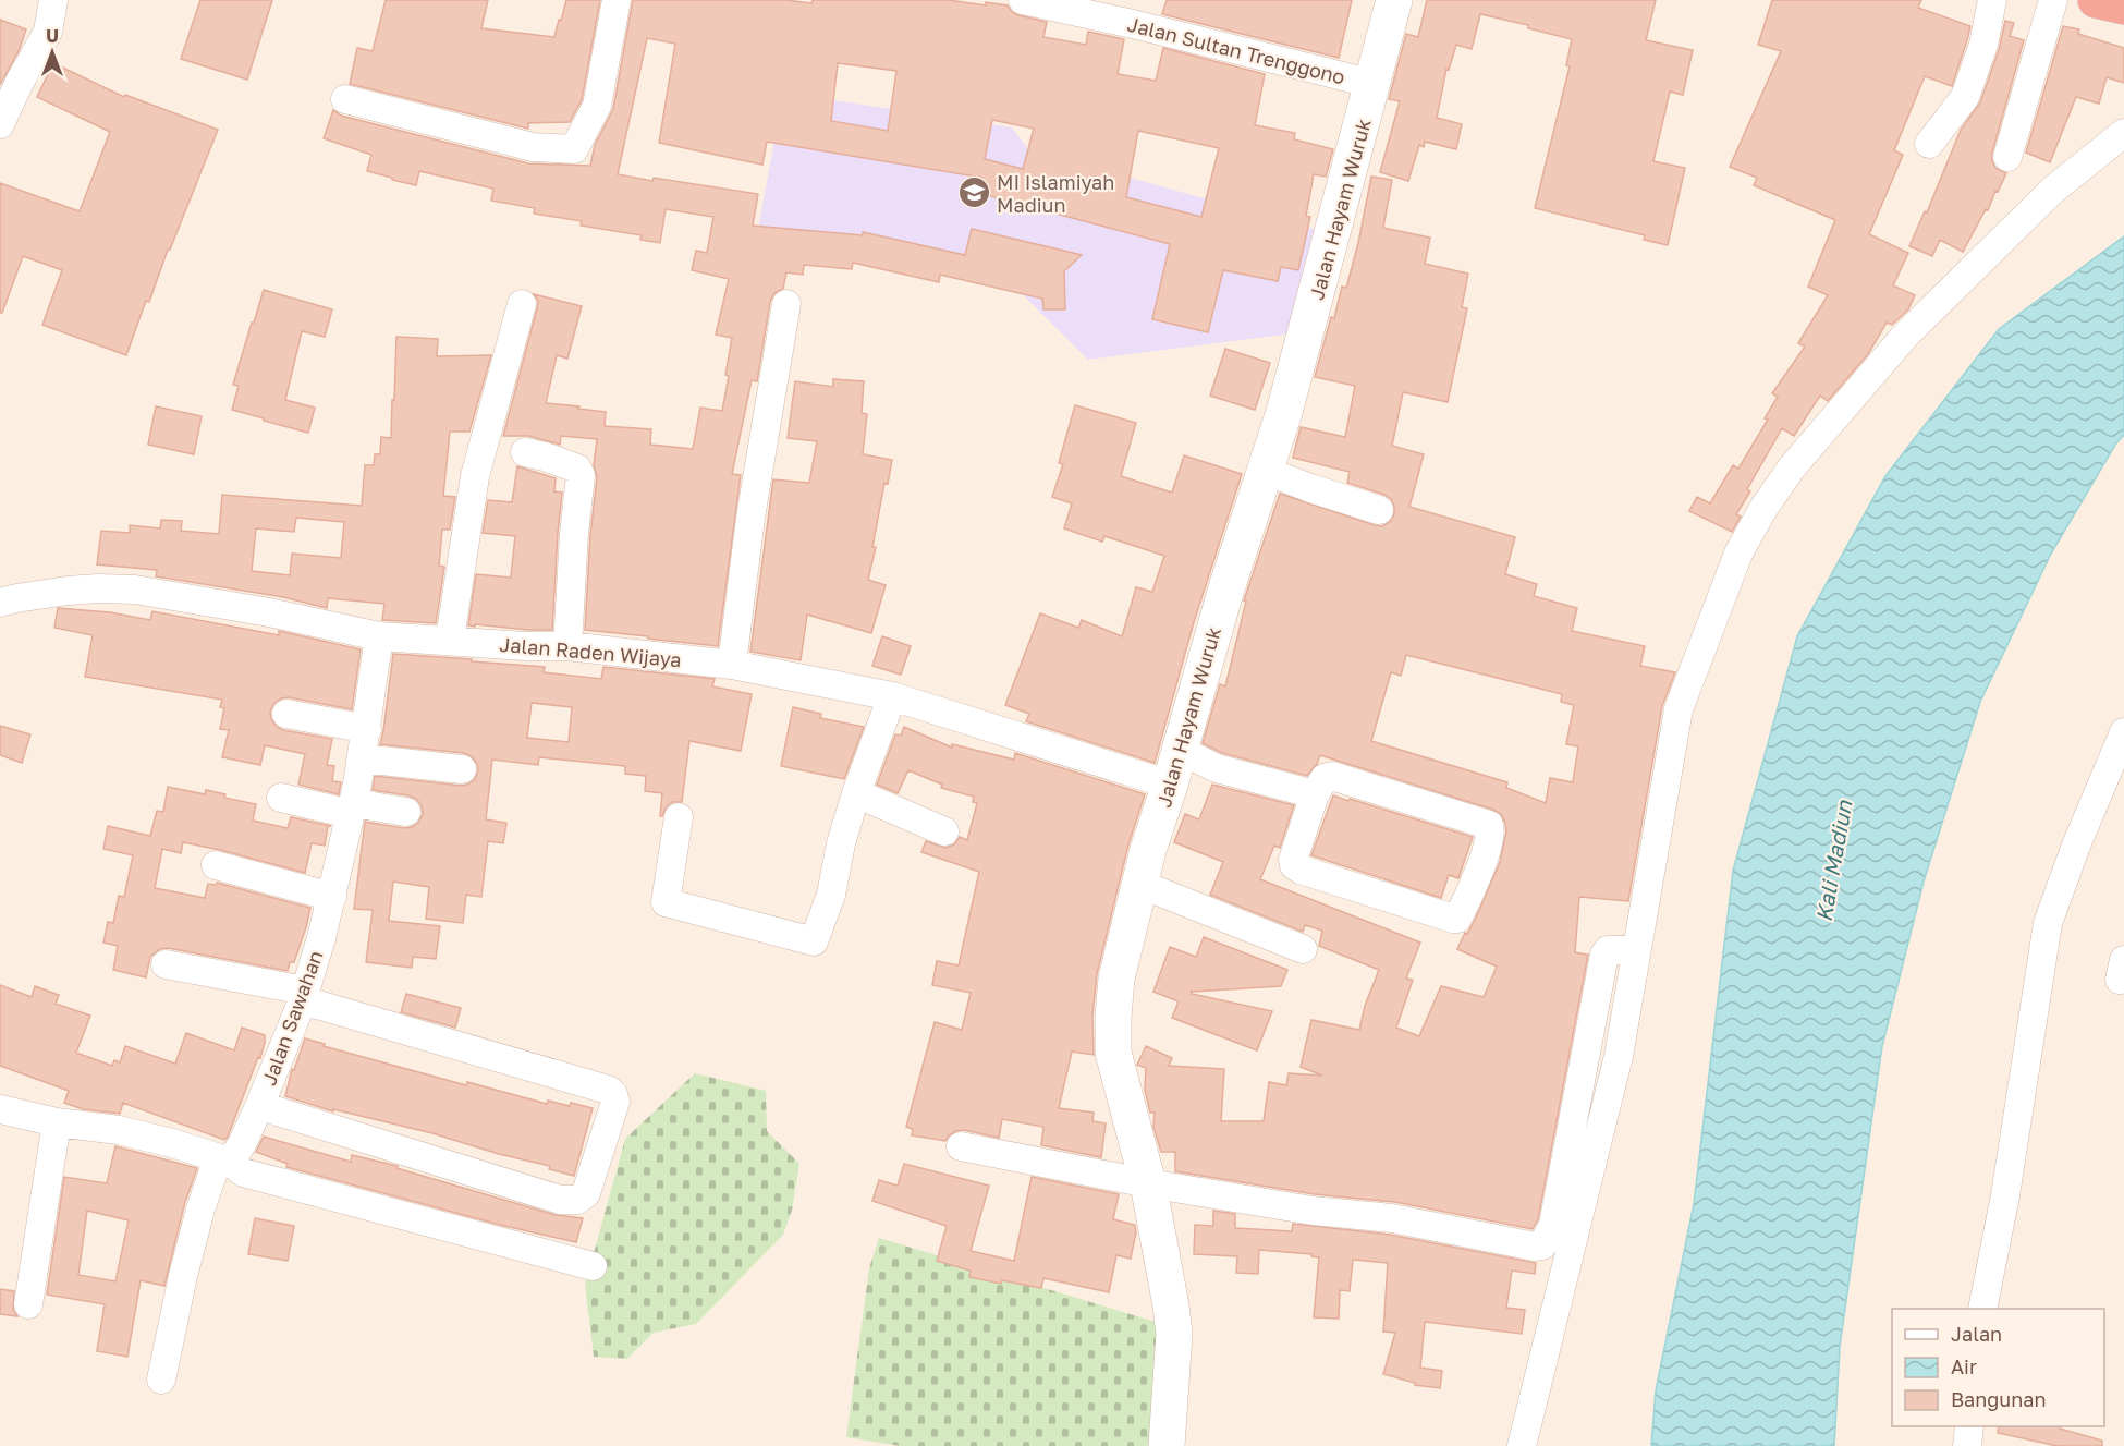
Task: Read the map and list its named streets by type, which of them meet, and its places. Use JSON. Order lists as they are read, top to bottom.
{
  "streets": {
    "main road": ["Jalan Hayam Wuruk"],
    "street": ["Jalan Sultan Trenggono", "Jalan Raden Wijaya", "Jalan Sawahan"]
  },
  "crossings": [
    ["Jalan Sultan Trenggono", "Jalan Hayam Wuruk"],
    ["Jalan Hayam Wuruk", "Jalan Raden Wijaya"],
    ["Jalan Raden Wijaya", "Jalan Sawahan"]
  ],
  "water": ["Kali Madiun"],
  "places": {
    "school or university": ["MI Islamiyah Madiun"]
  },
  "legend": ["Jalan", "Air", "Bangunan"],
  "north": "top"
}
